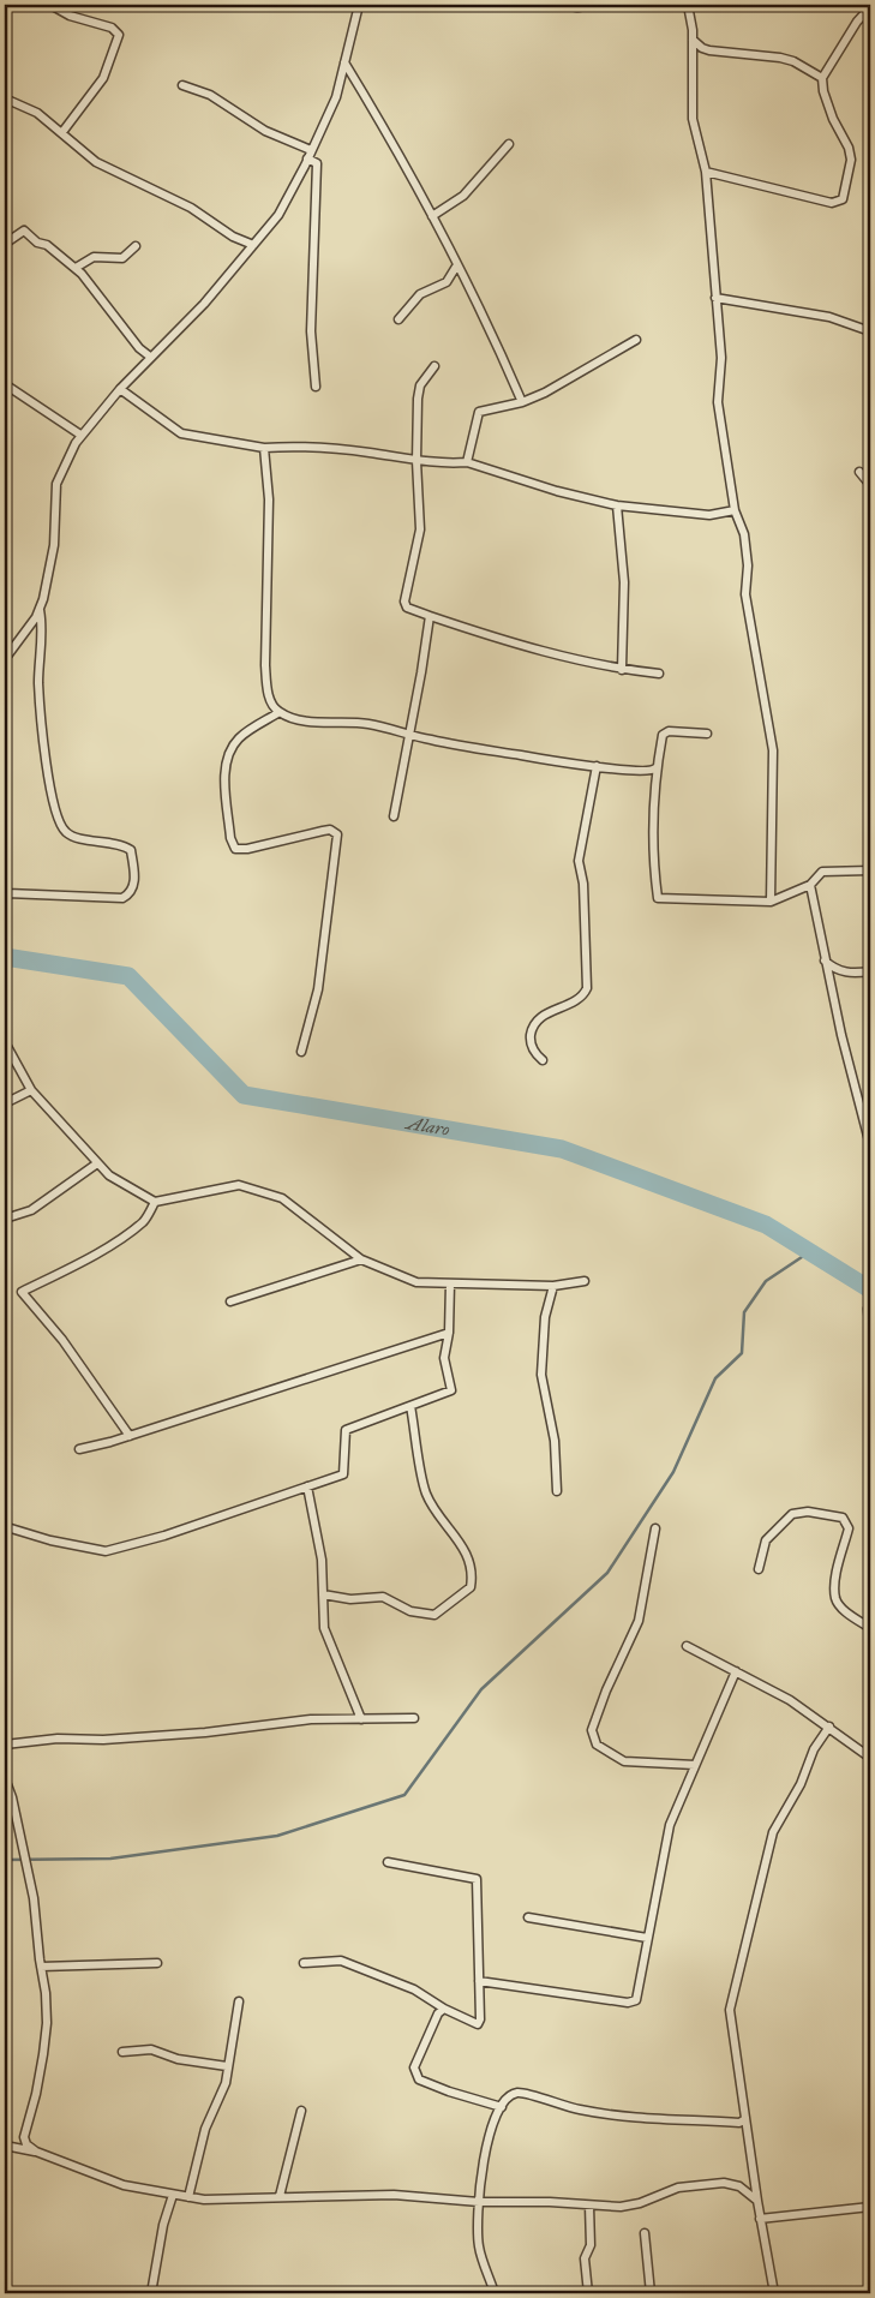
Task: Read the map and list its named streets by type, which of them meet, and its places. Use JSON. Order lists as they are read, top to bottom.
{
  "water": ["Alaro"]
}
